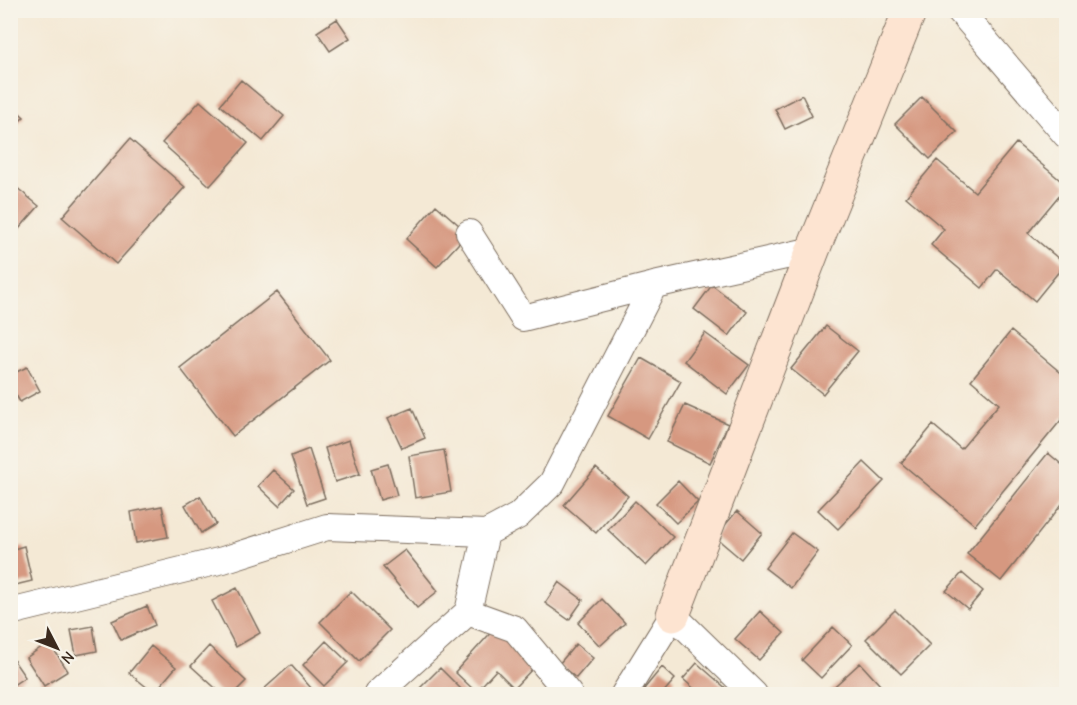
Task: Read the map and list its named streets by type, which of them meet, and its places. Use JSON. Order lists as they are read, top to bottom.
{
  "north": "bottom right"
}
